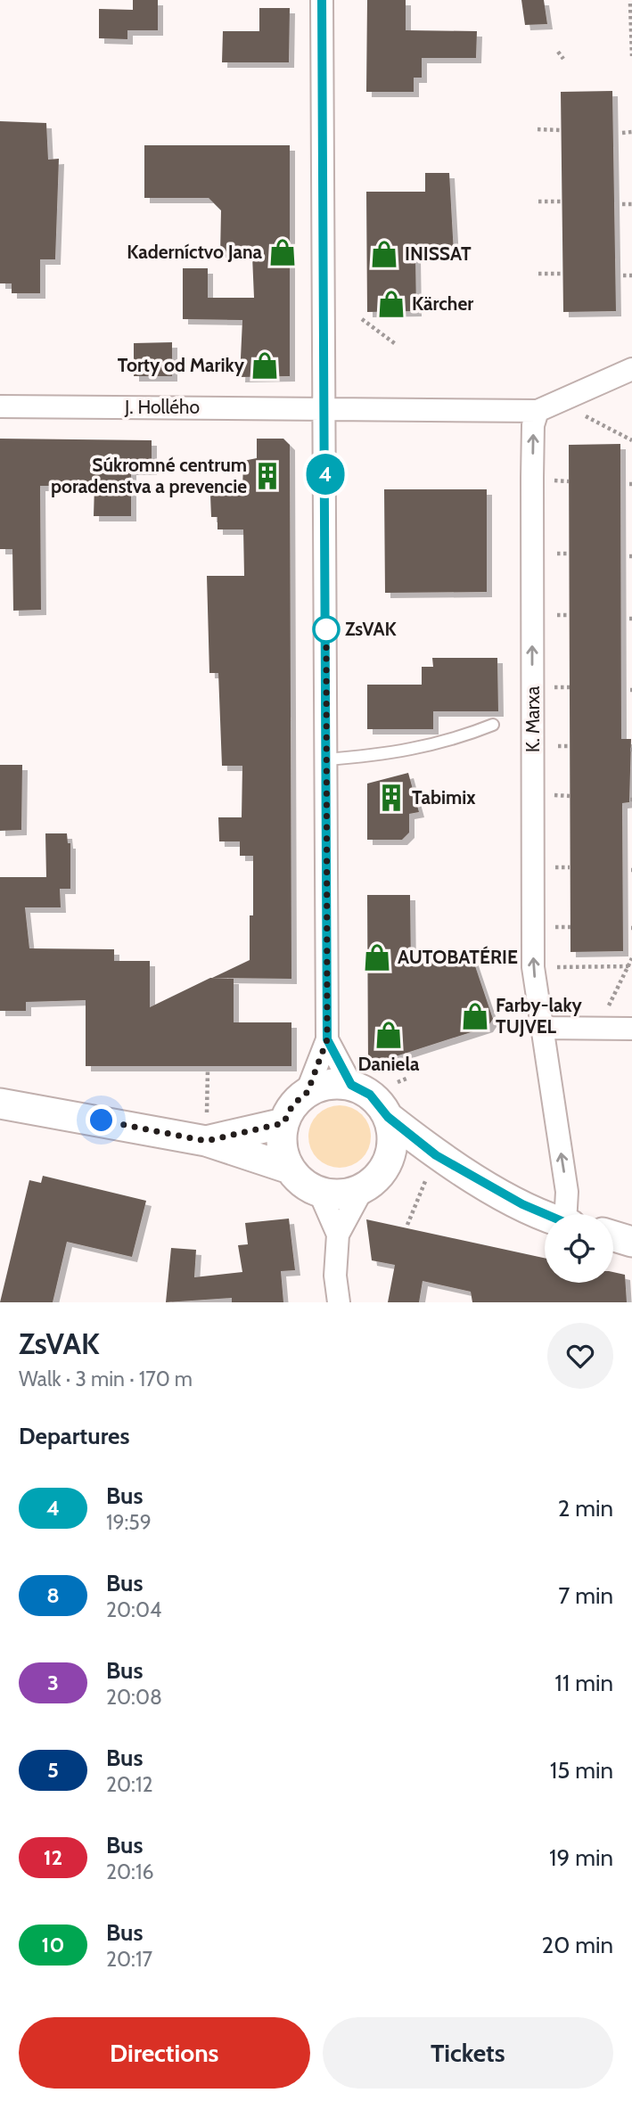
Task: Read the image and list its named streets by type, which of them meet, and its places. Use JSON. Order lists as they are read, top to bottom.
{
  "streets": {
    "street": ["J. Hollého", "K. Marxa"]
  },
  "one_way": ["K. Marxa"],
  "places": {
    "shop": [
      "Kaderníctvo Jana",
      "INISSAT",
      "Kärcher",
      "Torty od Mariky",
      "AUTOBATÉRIE",
      "Farby-laky TUJVEL",
      "Daniela"
    ],
    "building": ["Súkromné centrum poradenstva a prevencie", "Tabimix"],
    "other": ["ZsVAK"]
  },
  "lines": ["bus line 4"],
  "page": {
    "on_map": "4",
    "heading": [
      ["ZsVAK", "Walk · 3 min · 170 m"],
      "Departures"
    ],
    "list": [
      {
        "mark": "4",
        "name": "Bus",
        "note": "19:59",
        "value": "2 min"
      },
      {
        "mark": "8",
        "name": "Bus",
        "note": "20:04",
        "value": "7 min"
      },
      {
        "mark": "3",
        "name": "Bus",
        "note": "20:08",
        "value": "11 min"
      },
      {
        "mark": "5",
        "name": "Bus",
        "note": "20:12",
        "value": "15 min"
      },
      {
        "mark": "12",
        "name": "Bus",
        "note": "20:16",
        "value": "19 min"
      },
      {
        "mark": "10",
        "name": "Bus",
        "note": "20:17",
        "value": "20 min"
      }
    ],
    "buttons": ["Directions", "Tickets"]
  }
}
